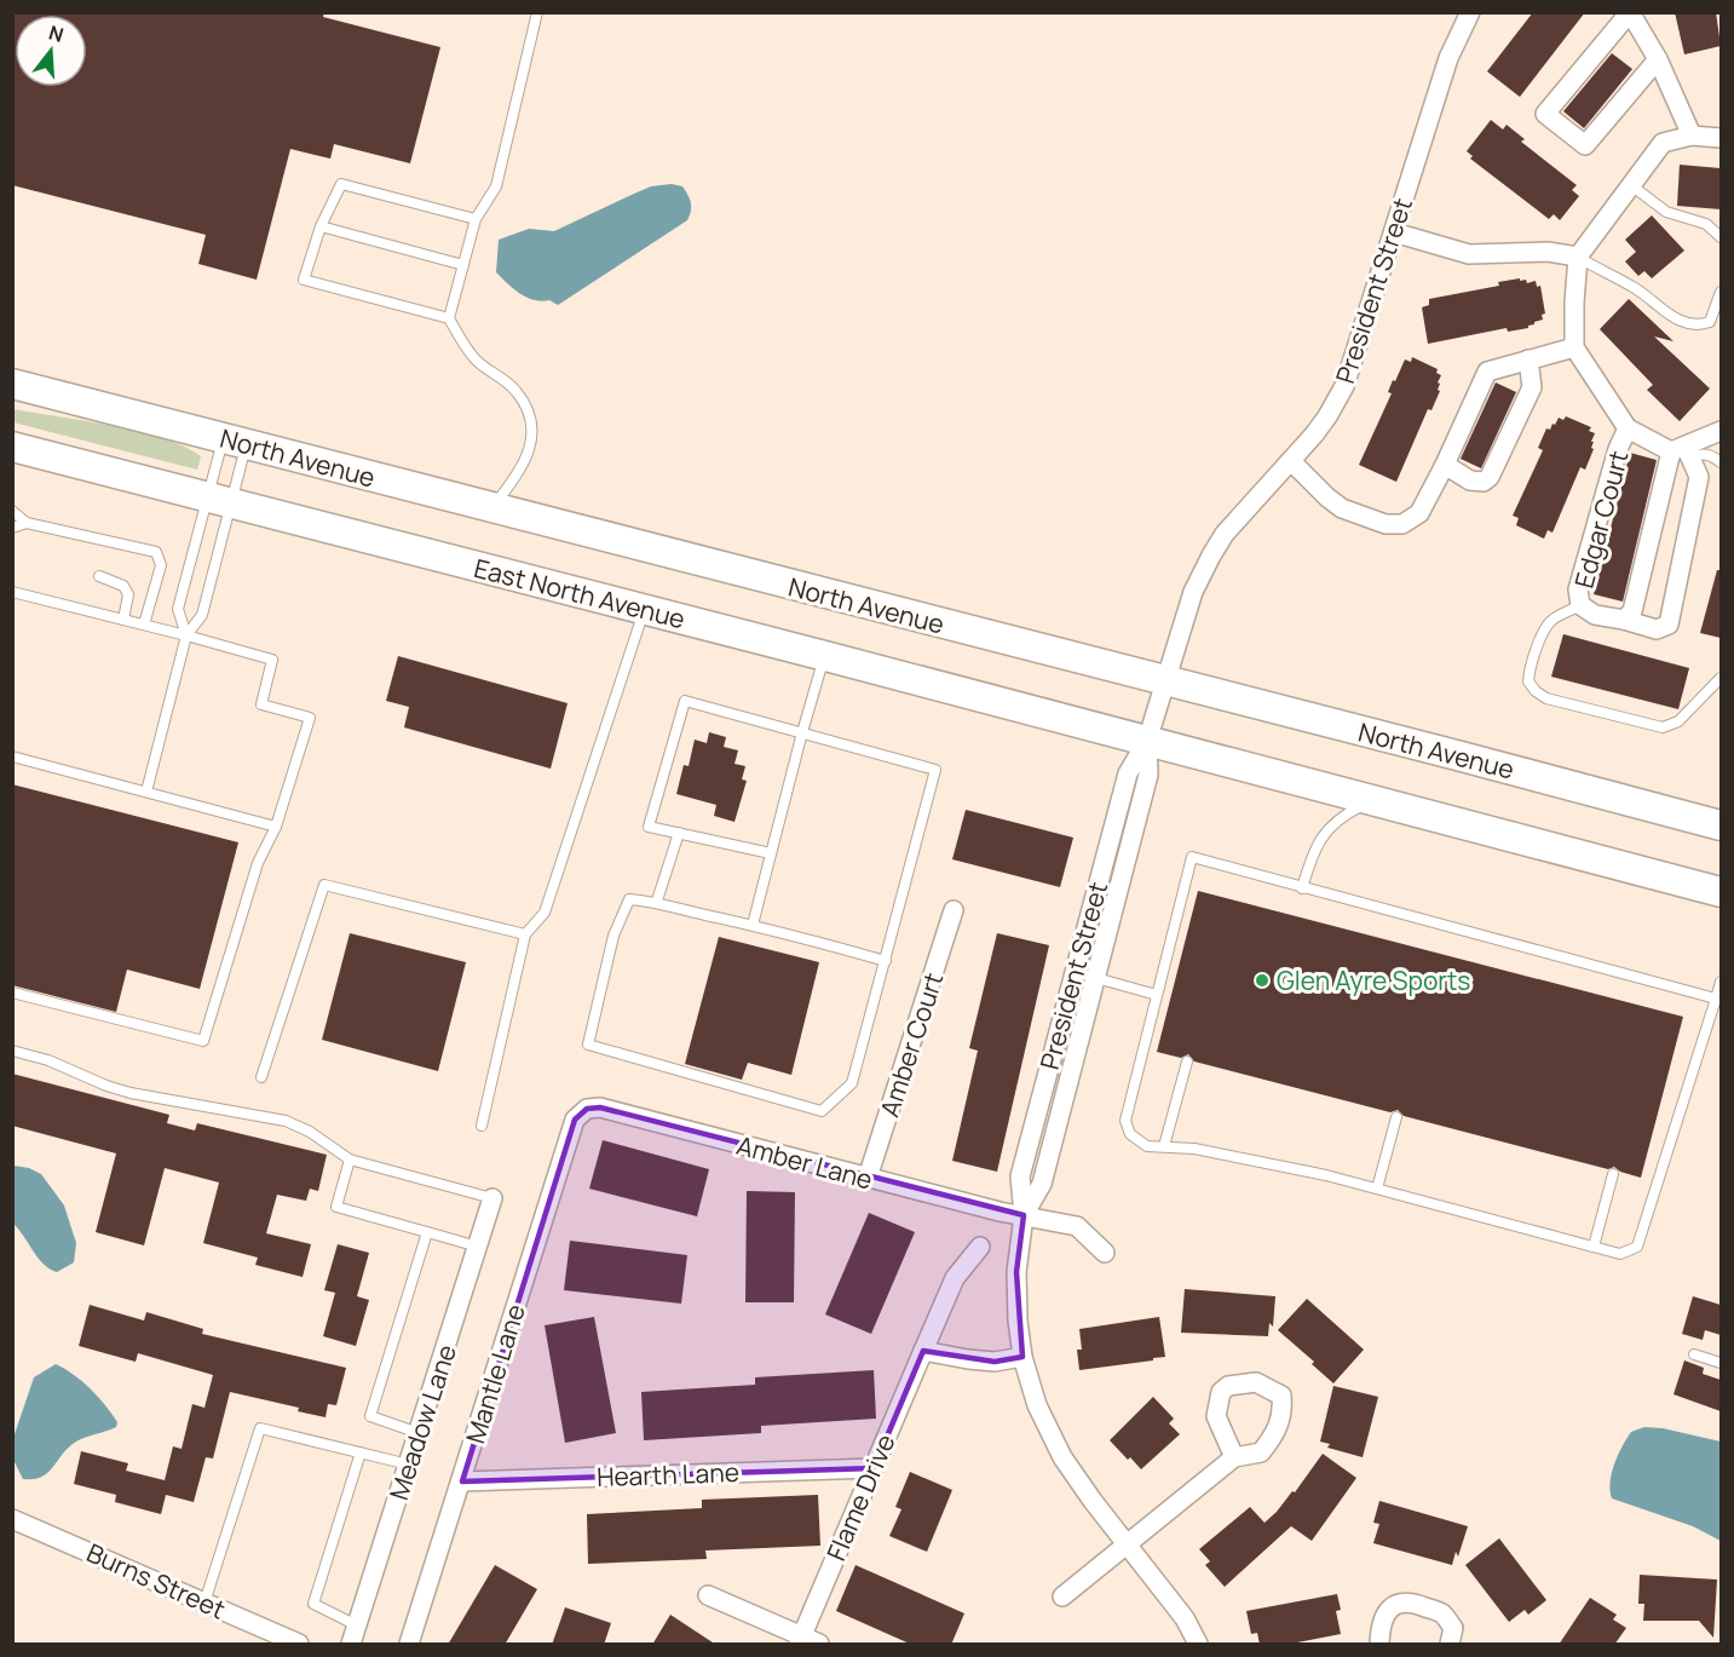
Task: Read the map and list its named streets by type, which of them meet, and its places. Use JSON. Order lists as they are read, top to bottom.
{
  "streets": {
    "main road": ["North Avenue", "East North Avenue"],
    "street": [
      "President Street",
      "Edgar Court",
      "Amber Court",
      "Amber Lane",
      "Mantle Lane",
      "Meadow Lane",
      "Hearth Lane",
      "Flame Drive",
      "Burns Street"
    ]
  },
  "crossings": [
    ["President Street", "North Avenue"],
    ["President Street", "East North Avenue"],
    ["President Street", "Amber Lane"],
    ["Amber Court", "Amber Lane"],
    ["Amber Lane", "Mantle Lane"],
    ["Mantle Lane", "Hearth Lane"],
    ["Hearth Lane", "Flame Drive"]
  ],
  "places": ["Glen Ayre Sports"],
  "north": "top"
}
